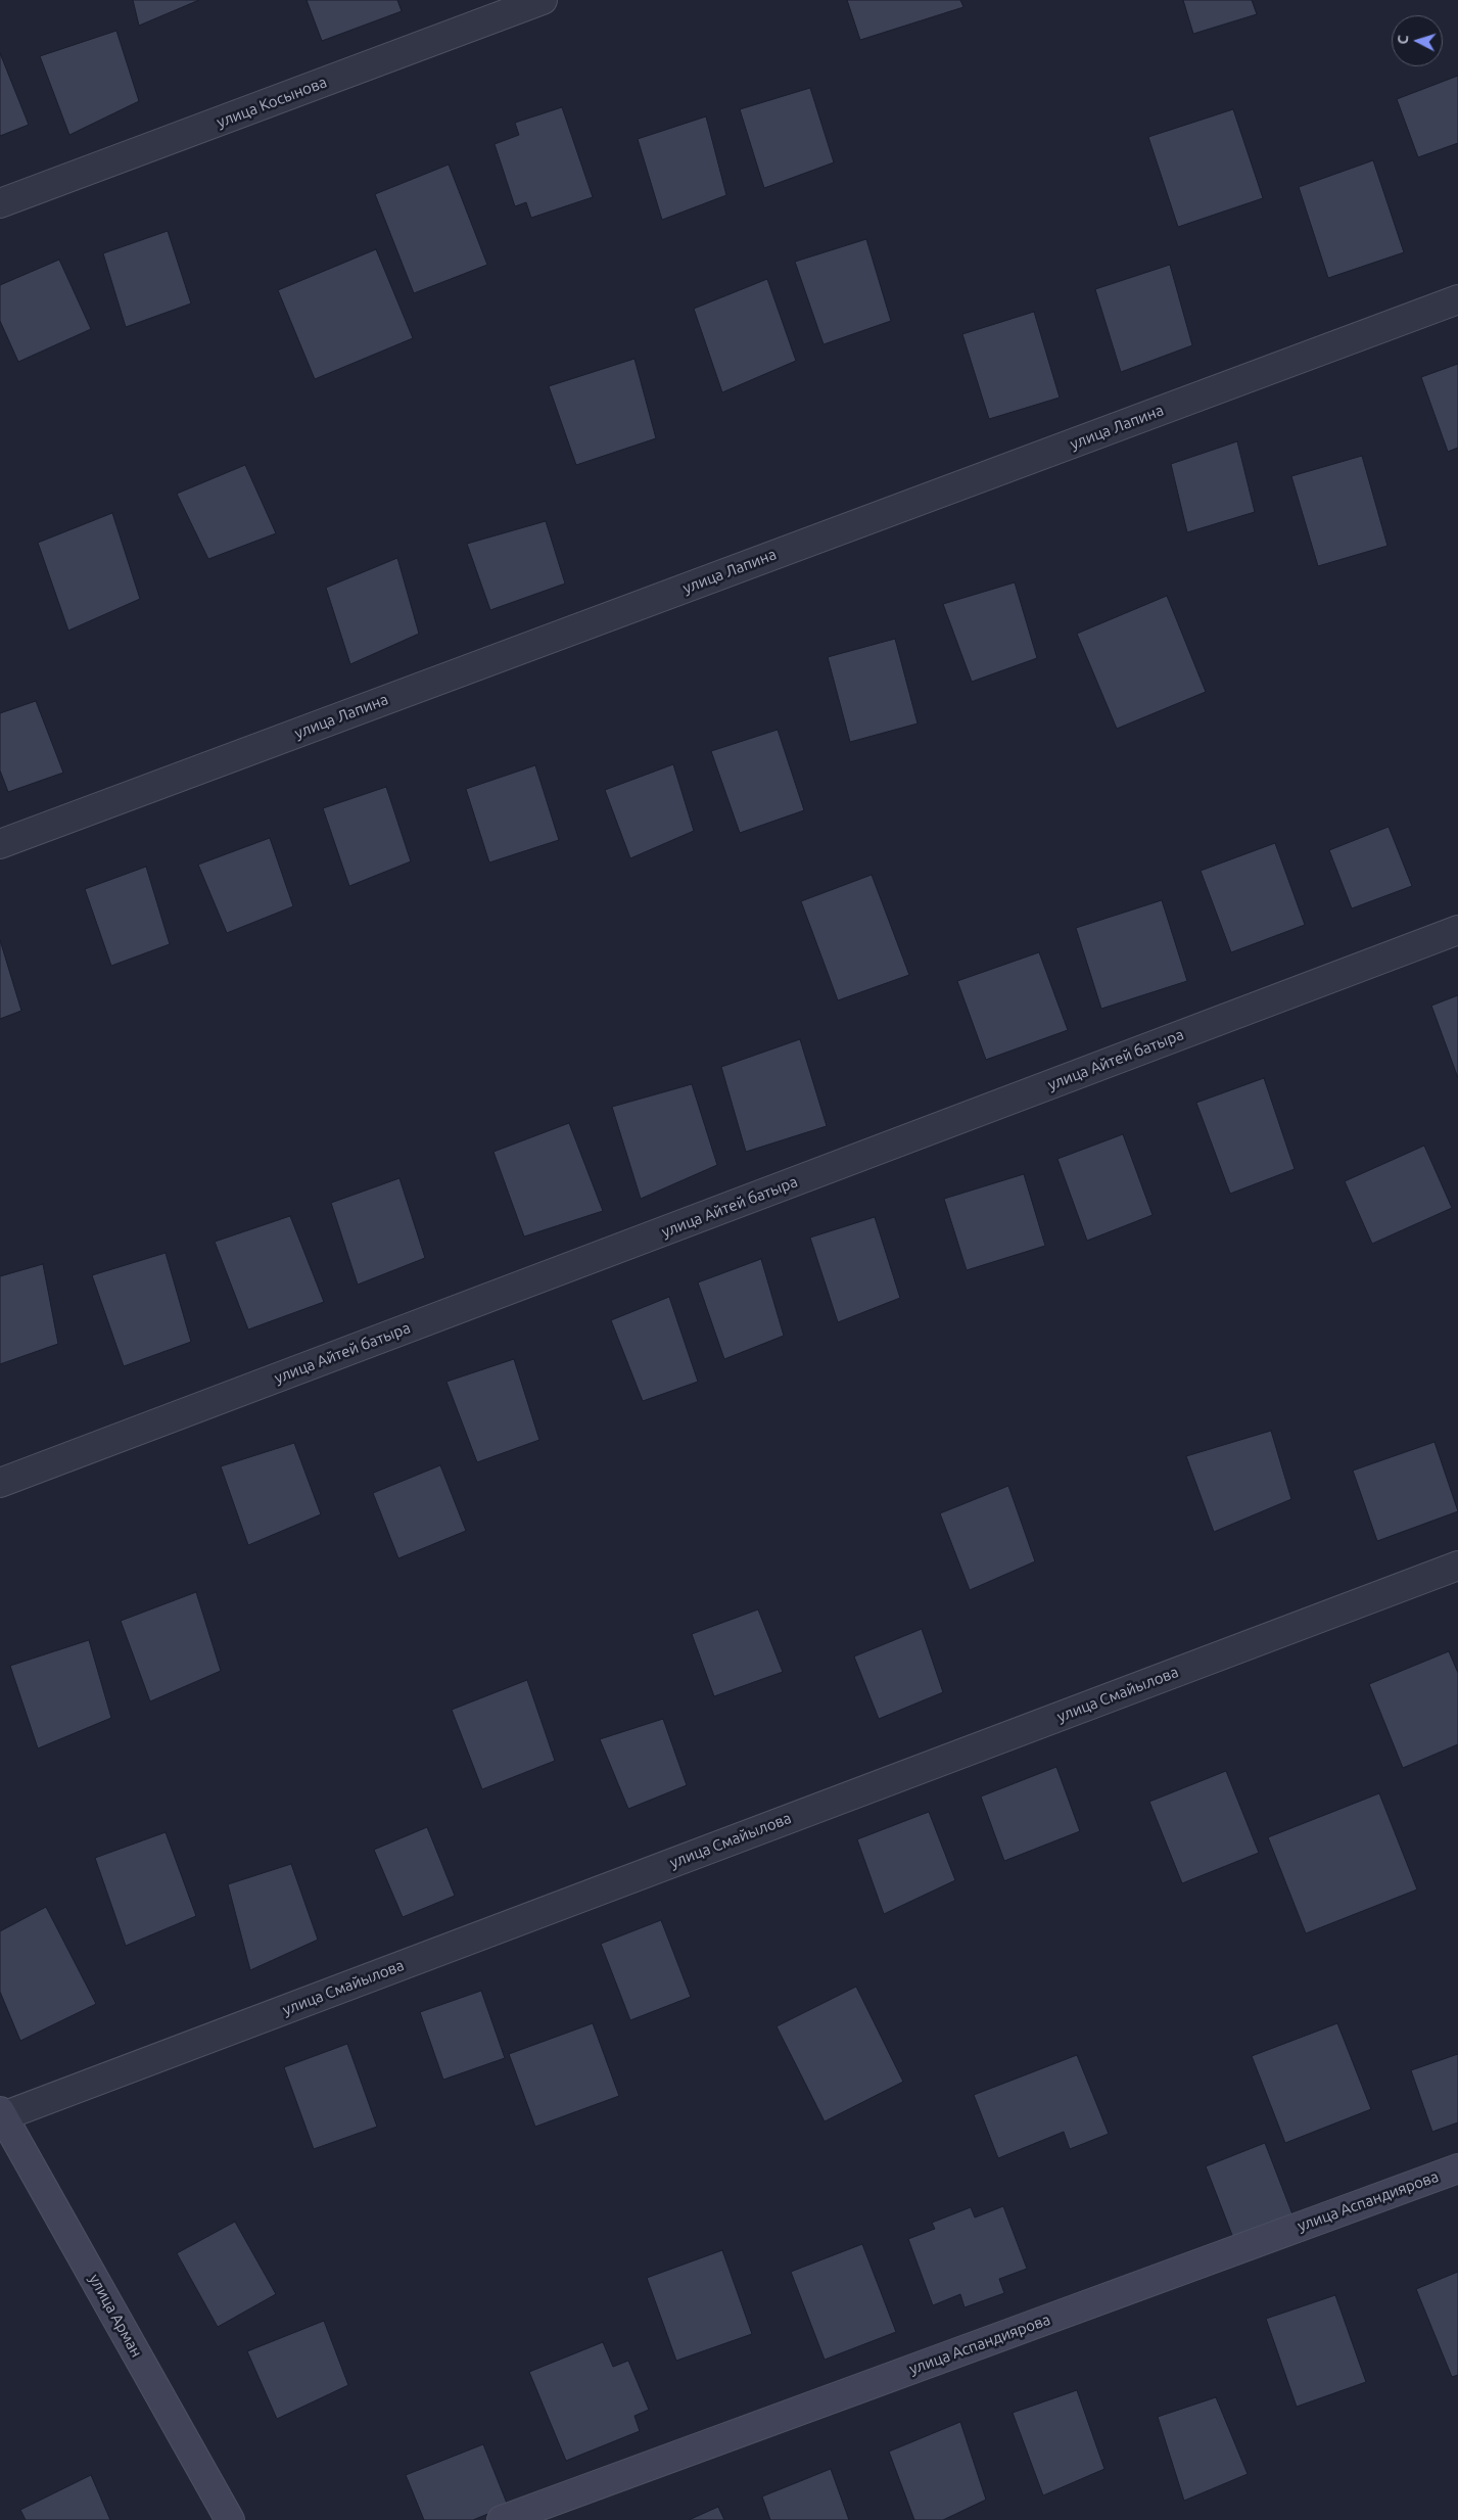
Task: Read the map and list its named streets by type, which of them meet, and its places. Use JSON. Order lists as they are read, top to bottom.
{
  "streets": {
    "street": [
      "улица Косынова",
      "улица Лапина",
      "улица Айтей батыра",
      "улица Смайылова",
      "улица Аспандиярова",
      "улица Арман"
    ]
  },
  "crossings": [
    ["улица Смайылова", "улица Арман"]
  ],
  "north": "left"
}
